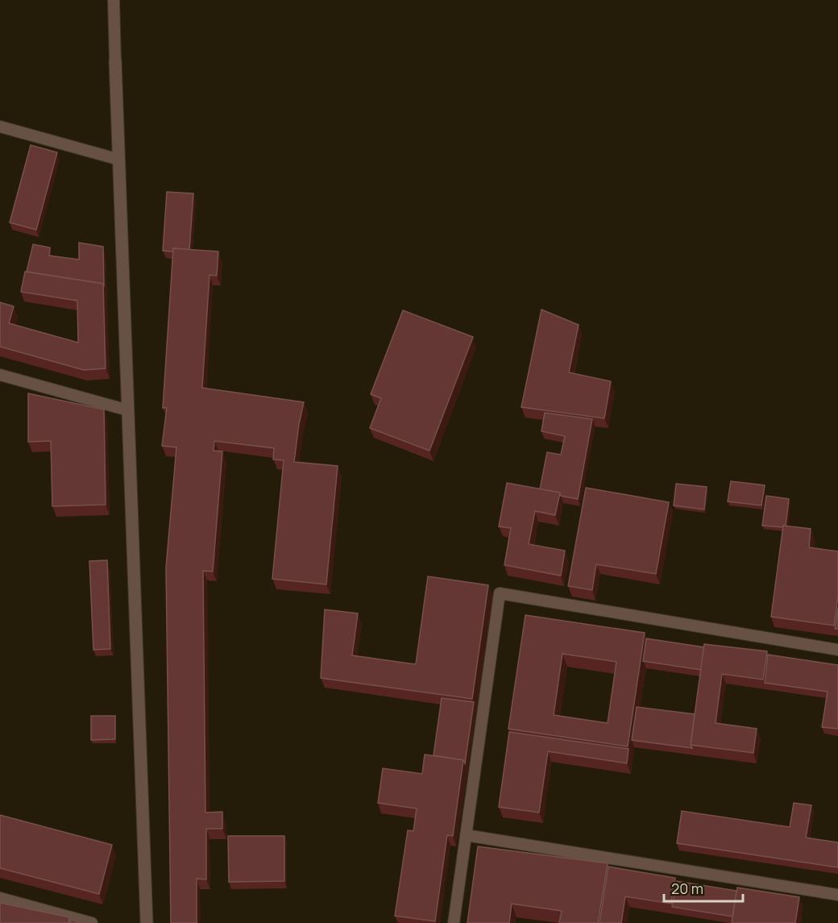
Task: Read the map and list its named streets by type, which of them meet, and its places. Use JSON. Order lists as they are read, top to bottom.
{
  "scale_bar": "20 m"
}
